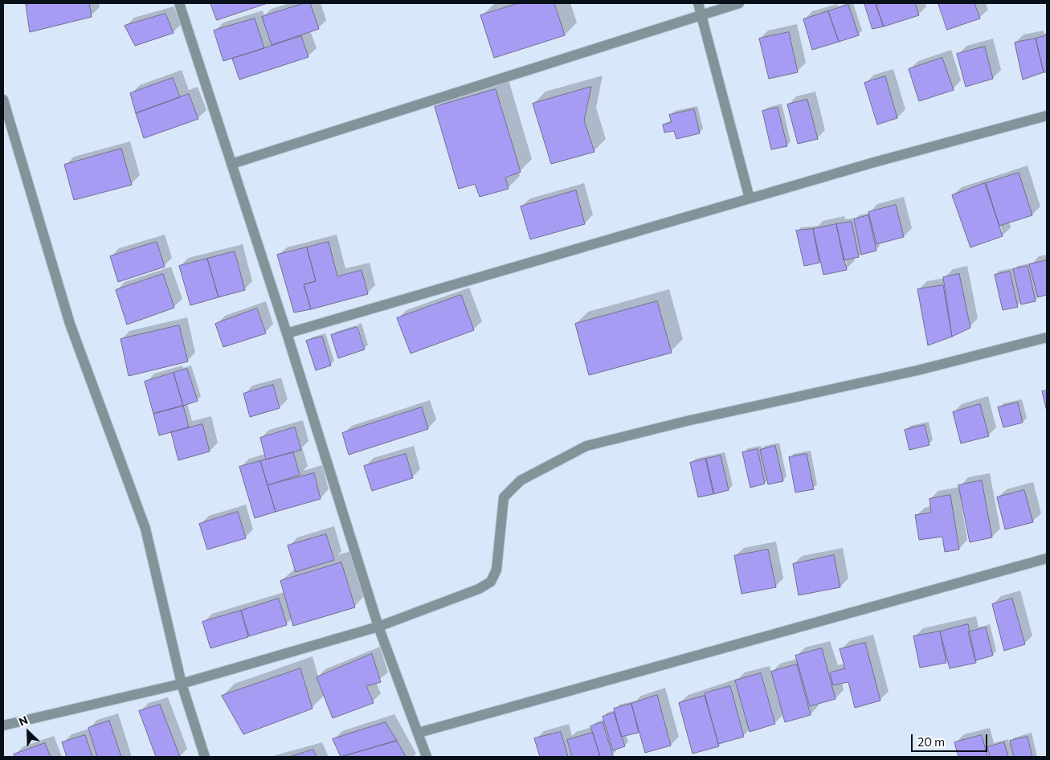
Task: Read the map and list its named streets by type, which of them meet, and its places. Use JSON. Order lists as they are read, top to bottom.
{
  "scale_bar": "20 m",
  "north": "top left"
}
